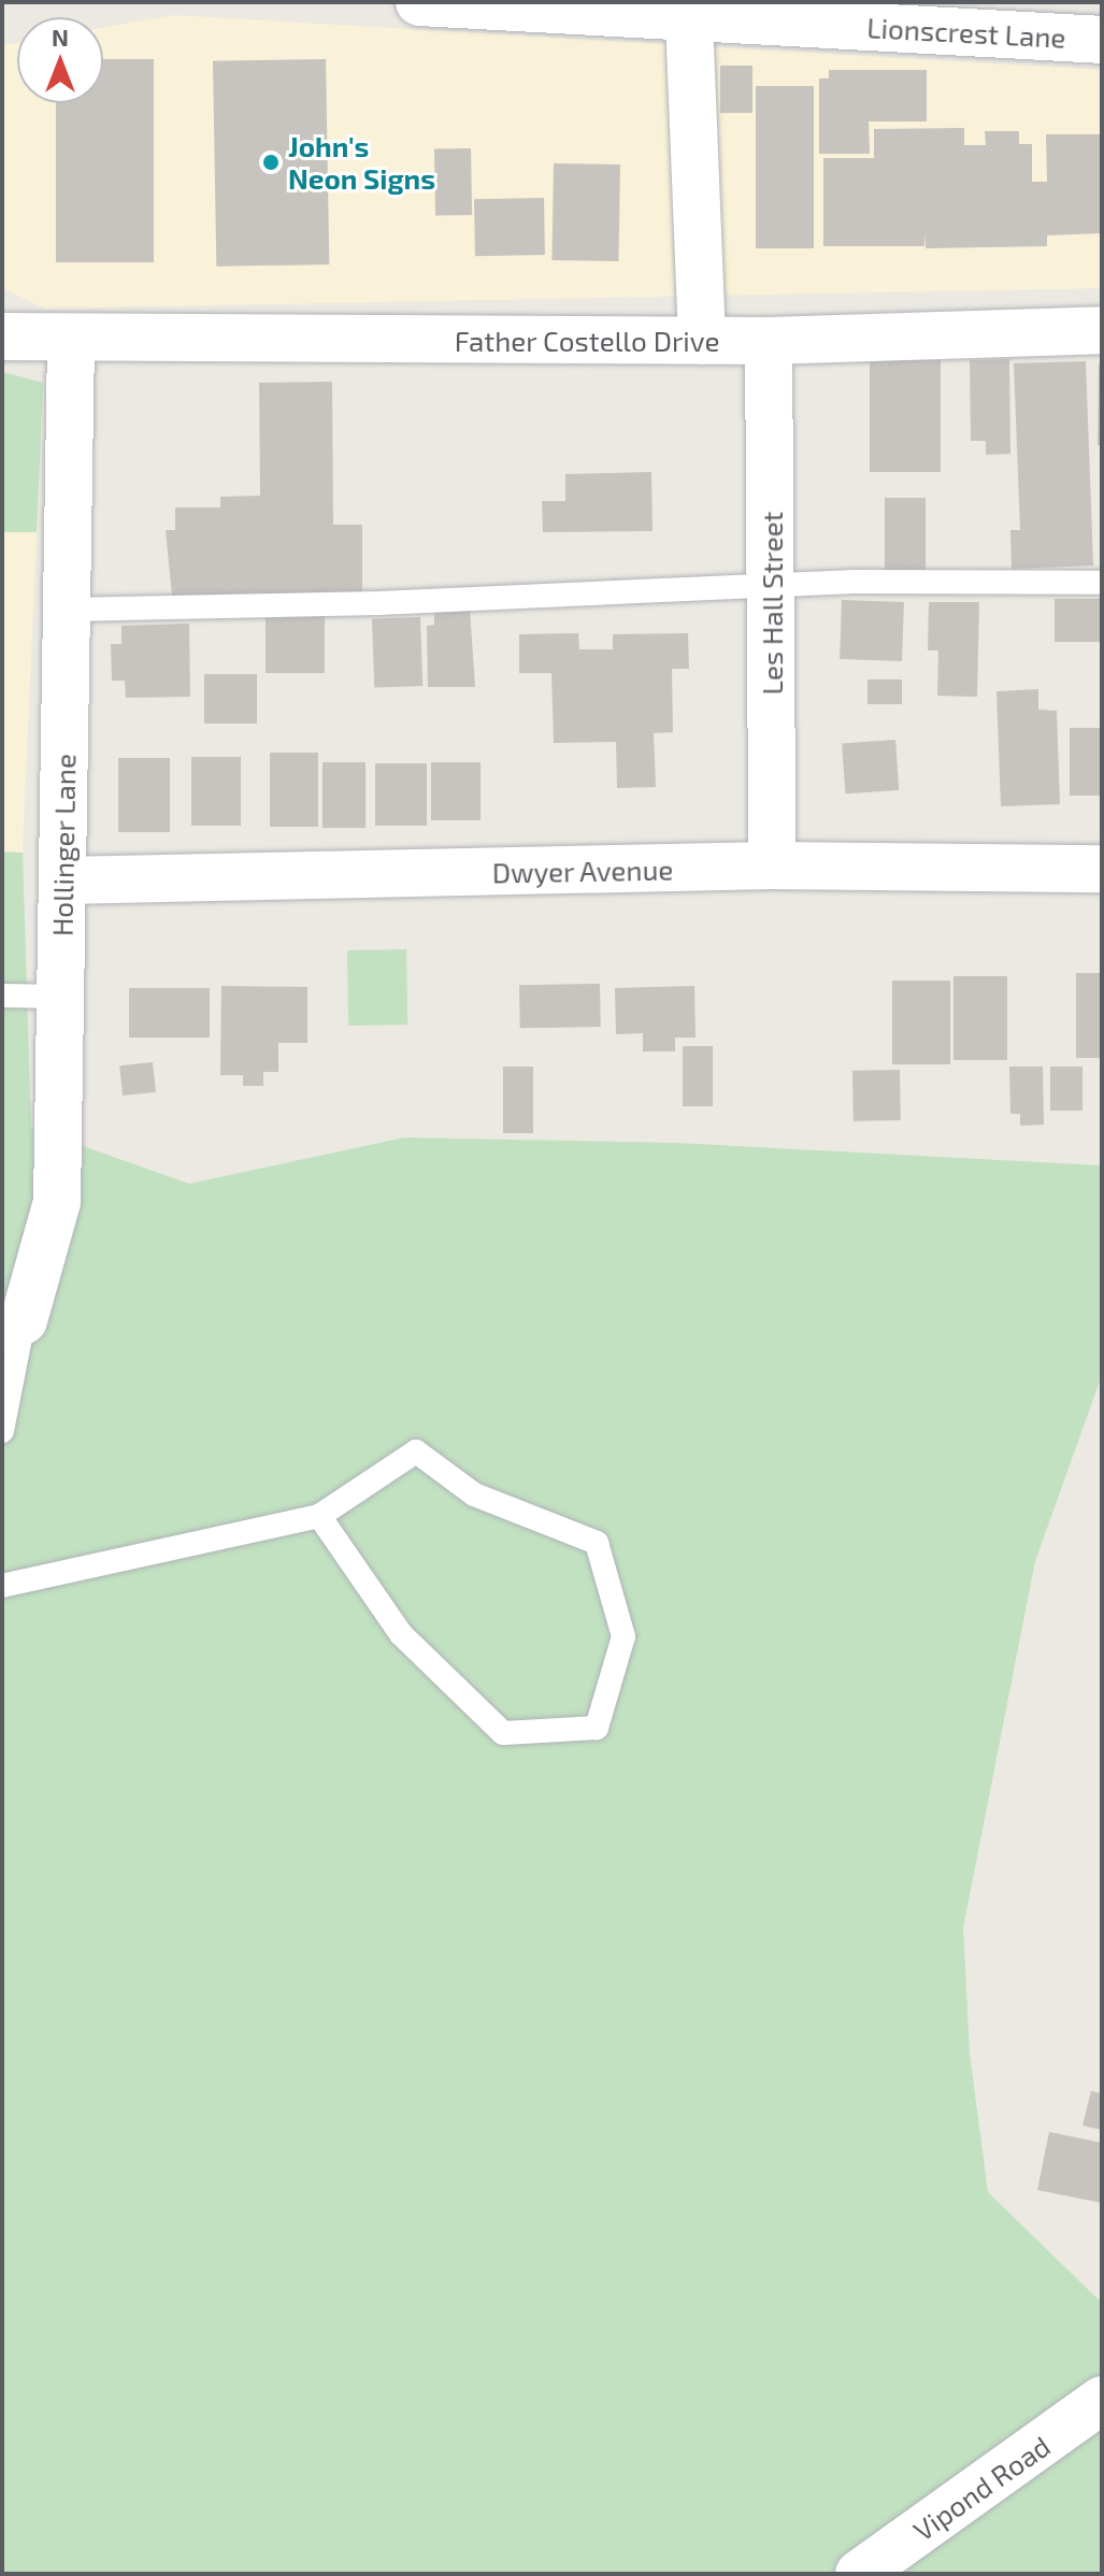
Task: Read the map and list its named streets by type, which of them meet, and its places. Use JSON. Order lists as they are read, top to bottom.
{
  "streets": {
    "street": [
      "Lionscrest Lane",
      "Father Costello Drive",
      "Les Hall Street",
      "Hollinger Lane",
      "Dwyer Avenue",
      "Vipond Road"
    ]
  },
  "crossings": [
    ["Father Costello Drive", "Les Hall Street"],
    ["Father Costello Drive", "Hollinger Lane"],
    ["Les Hall Street", "Dwyer Avenue"],
    ["Hollinger Lane", "Dwyer Avenue"]
  ],
  "places": ["John's Neon Signs"],
  "north": "top"
}
